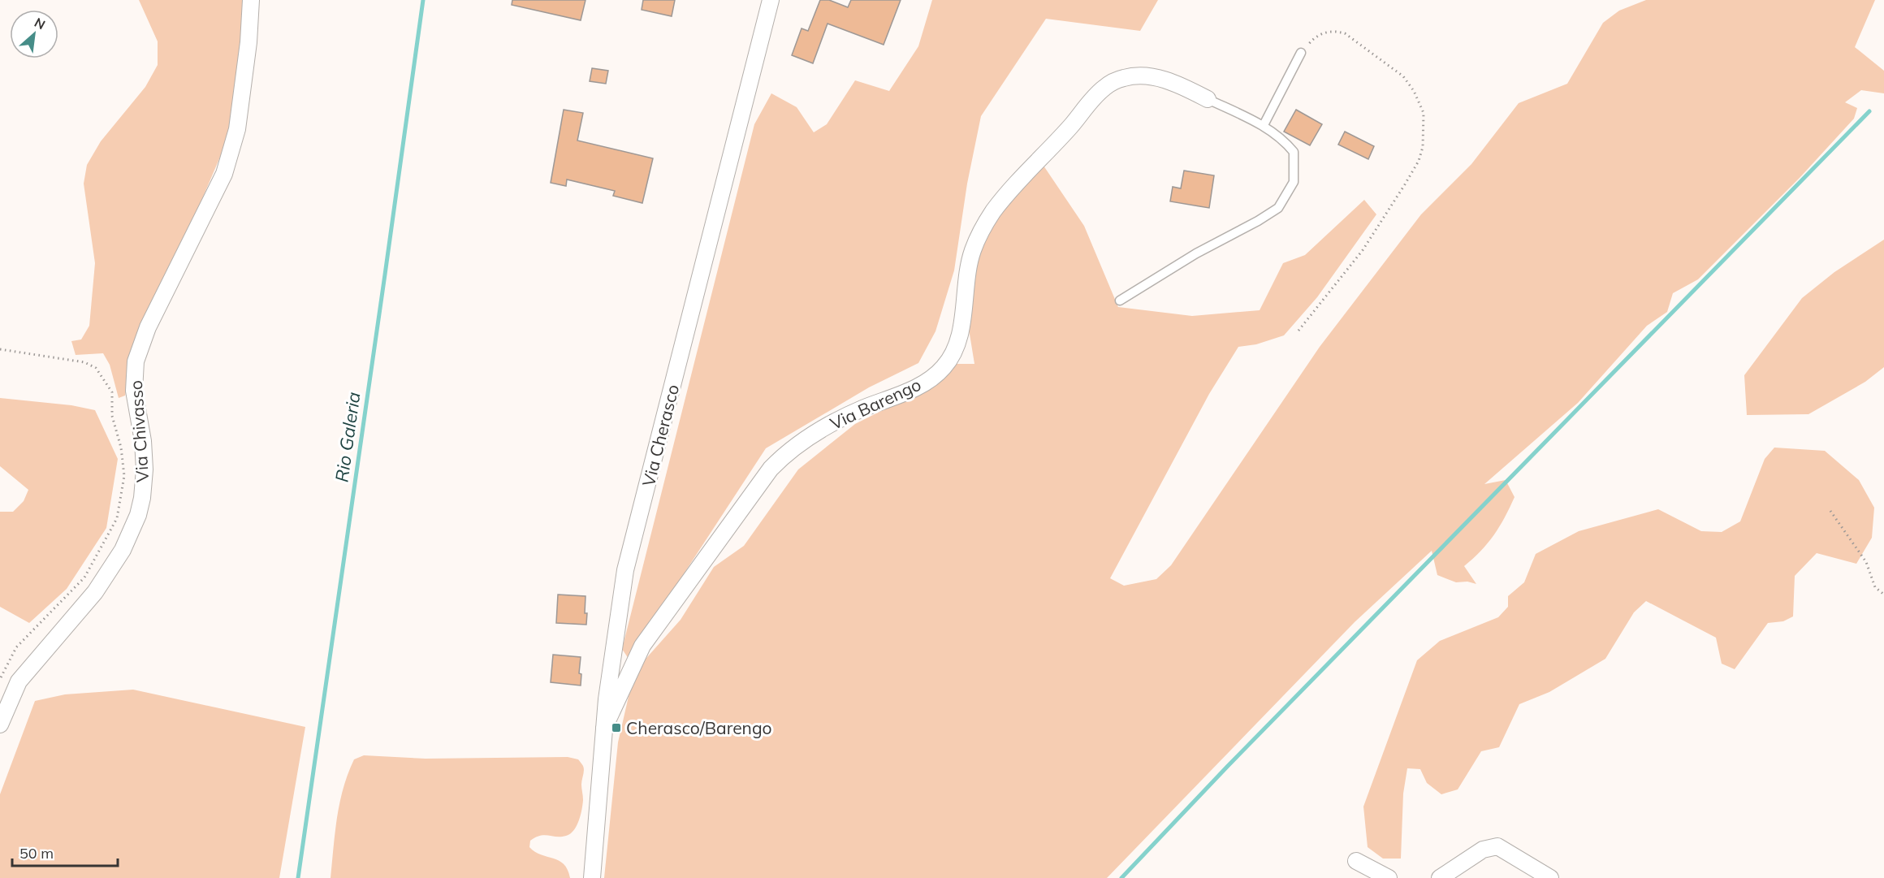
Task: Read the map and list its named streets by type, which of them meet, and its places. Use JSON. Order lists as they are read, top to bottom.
{
  "streets": {
    "street": ["Via Barengo", "Via Chivasso", "Via Cherasco"]
  },
  "crossings": [
    ["Via Barengo", "Via Cherasco"]
  ],
  "water": ["Rio Galeria"],
  "places": {
    "transit": ["Cherasco/Barengo"]
  },
  "scale_bar": "50 m",
  "north": "top right"
}
